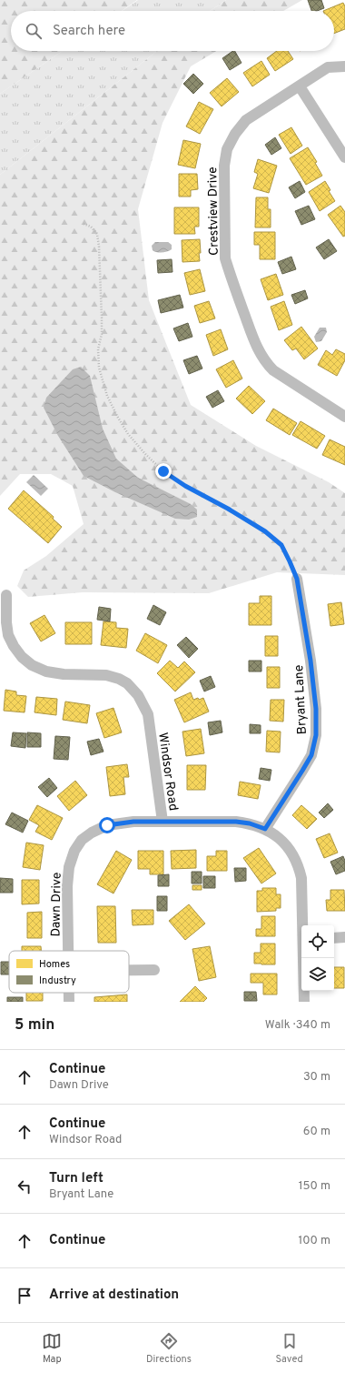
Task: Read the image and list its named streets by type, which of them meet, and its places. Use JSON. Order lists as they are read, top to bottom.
{
  "streets": {
    "street": [
      "Crestview Drive",
      "Bryant Lane",
      "Windsor Road",
      "Dawn Drive"
    ]
  },
  "crossings": [
    ["Bryant Lane", "Windsor Road"],
    ["Windsor Road", "Dawn Drive"]
  ],
  "legend": ["Homes", "Industry"],
  "page": {
    "search": "Search here",
    "heading": ["5 min", "Walk · 340 m"],
    "list": [
      ["Continue", "Dawn Drive", "30 m"],
      ["Continue", "Windsor Road", "60 m"],
      ["Turn left", "Bryant Lane", "150 m"],
      ["Continue", "100 m"],
      "Arrive at destination"
    ],
    "nav": ["Map", "Directions", "Saved"]
  }
}
